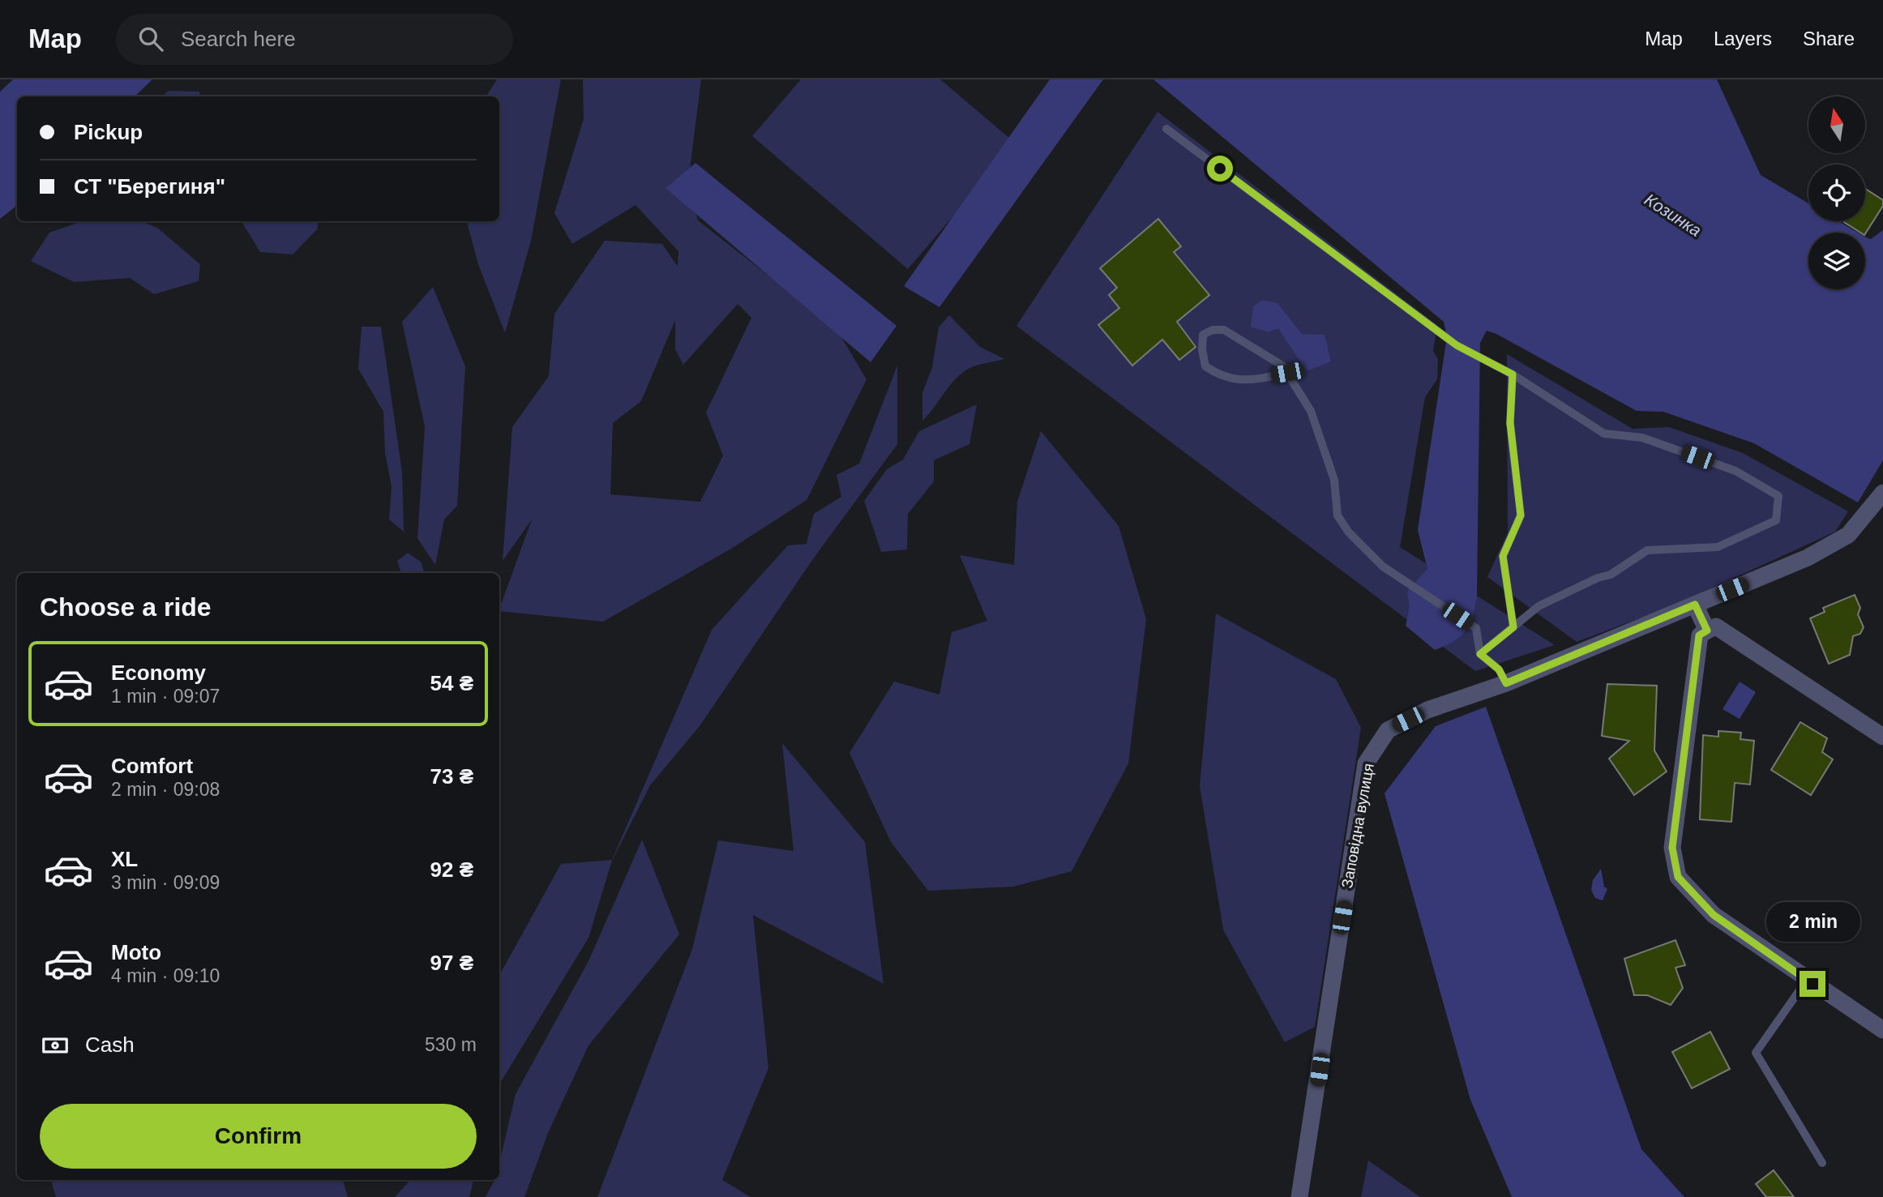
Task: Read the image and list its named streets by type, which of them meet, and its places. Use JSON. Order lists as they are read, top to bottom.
{
  "streets": {
    "street": ["Заповідна вулиця"]
  },
  "water": ["Козинка"],
  "north": "top",
  "page": {
    "header": "Map",
    "search": "Search here",
    "nav": ["Map", "Layers", "Share"],
    "banner": ["Pickup", "СТ \"Берегиня\""],
    "heading": "Choose a ride",
    "list": [
      {
        "name": "Economy",
        "note": "1 min · 09:07",
        "value": "54 ₴"
      },
      {
        "name": "Comfort",
        "note": "2 min · 09:08",
        "value": "73 ₴"
      },
      {
        "name": "XL",
        "note": "3 min · 09:09",
        "value": "92 ₴"
      },
      {
        "name": "Moto",
        "note": "4 min · 09:10",
        "value": "97 ₴"
      }
    ],
    "bubble": "2 min",
    "pay": ["Cash", "530 m"],
    "buttons": "Confirm"
  }
}
